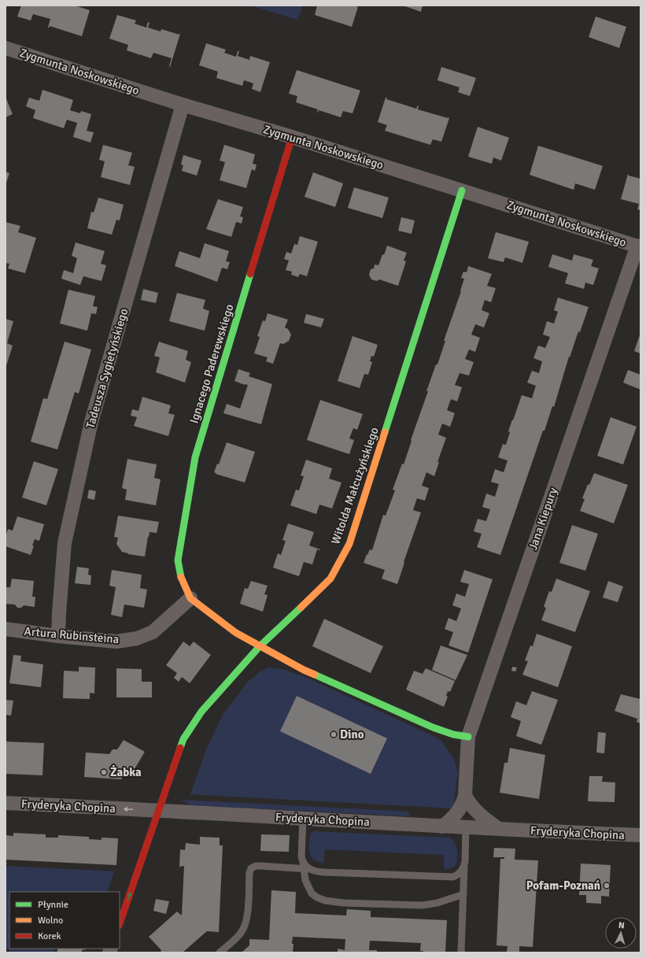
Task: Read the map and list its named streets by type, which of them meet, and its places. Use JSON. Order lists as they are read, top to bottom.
{
  "streets": {
    "street": [
      "Zygmunta Noskowskiego",
      "Ignacego Paderewskiego",
      "Tadeusza Sygietyńskiego",
      "Witolda Małcużyńskiego",
      "Jana Kiepury",
      "Artura Rubinsteina",
      "Fryderyka Chopina"
    ]
  },
  "crossings": [
    ["Zygmunta Noskowskiego", "Ignacego Paderewskiego"],
    ["Zygmunta Noskowskiego", "Tadeusza Sygietyńskiego"],
    ["Zygmunta Noskowskiego", "Witolda Małcużyńskiego"],
    ["Zygmunta Noskowskiego", "Jana Kiepury"],
    ["Ignacego Paderewskiego", "Artura Rubinsteina"],
    ["Tadeusza Sygietyńskiego", "Artura Rubinsteina"],
    ["Witolda Małcużyńskiego", "Fryderyka Chopina"],
    ["Jana Kiepury", "Fryderyka Chopina"]
  ],
  "places": ["Dino", "Żabka", "Pofam-Poznań"],
  "legend": ["Płynnie", "Wolno", "Korek"],
  "north": "top"
}
